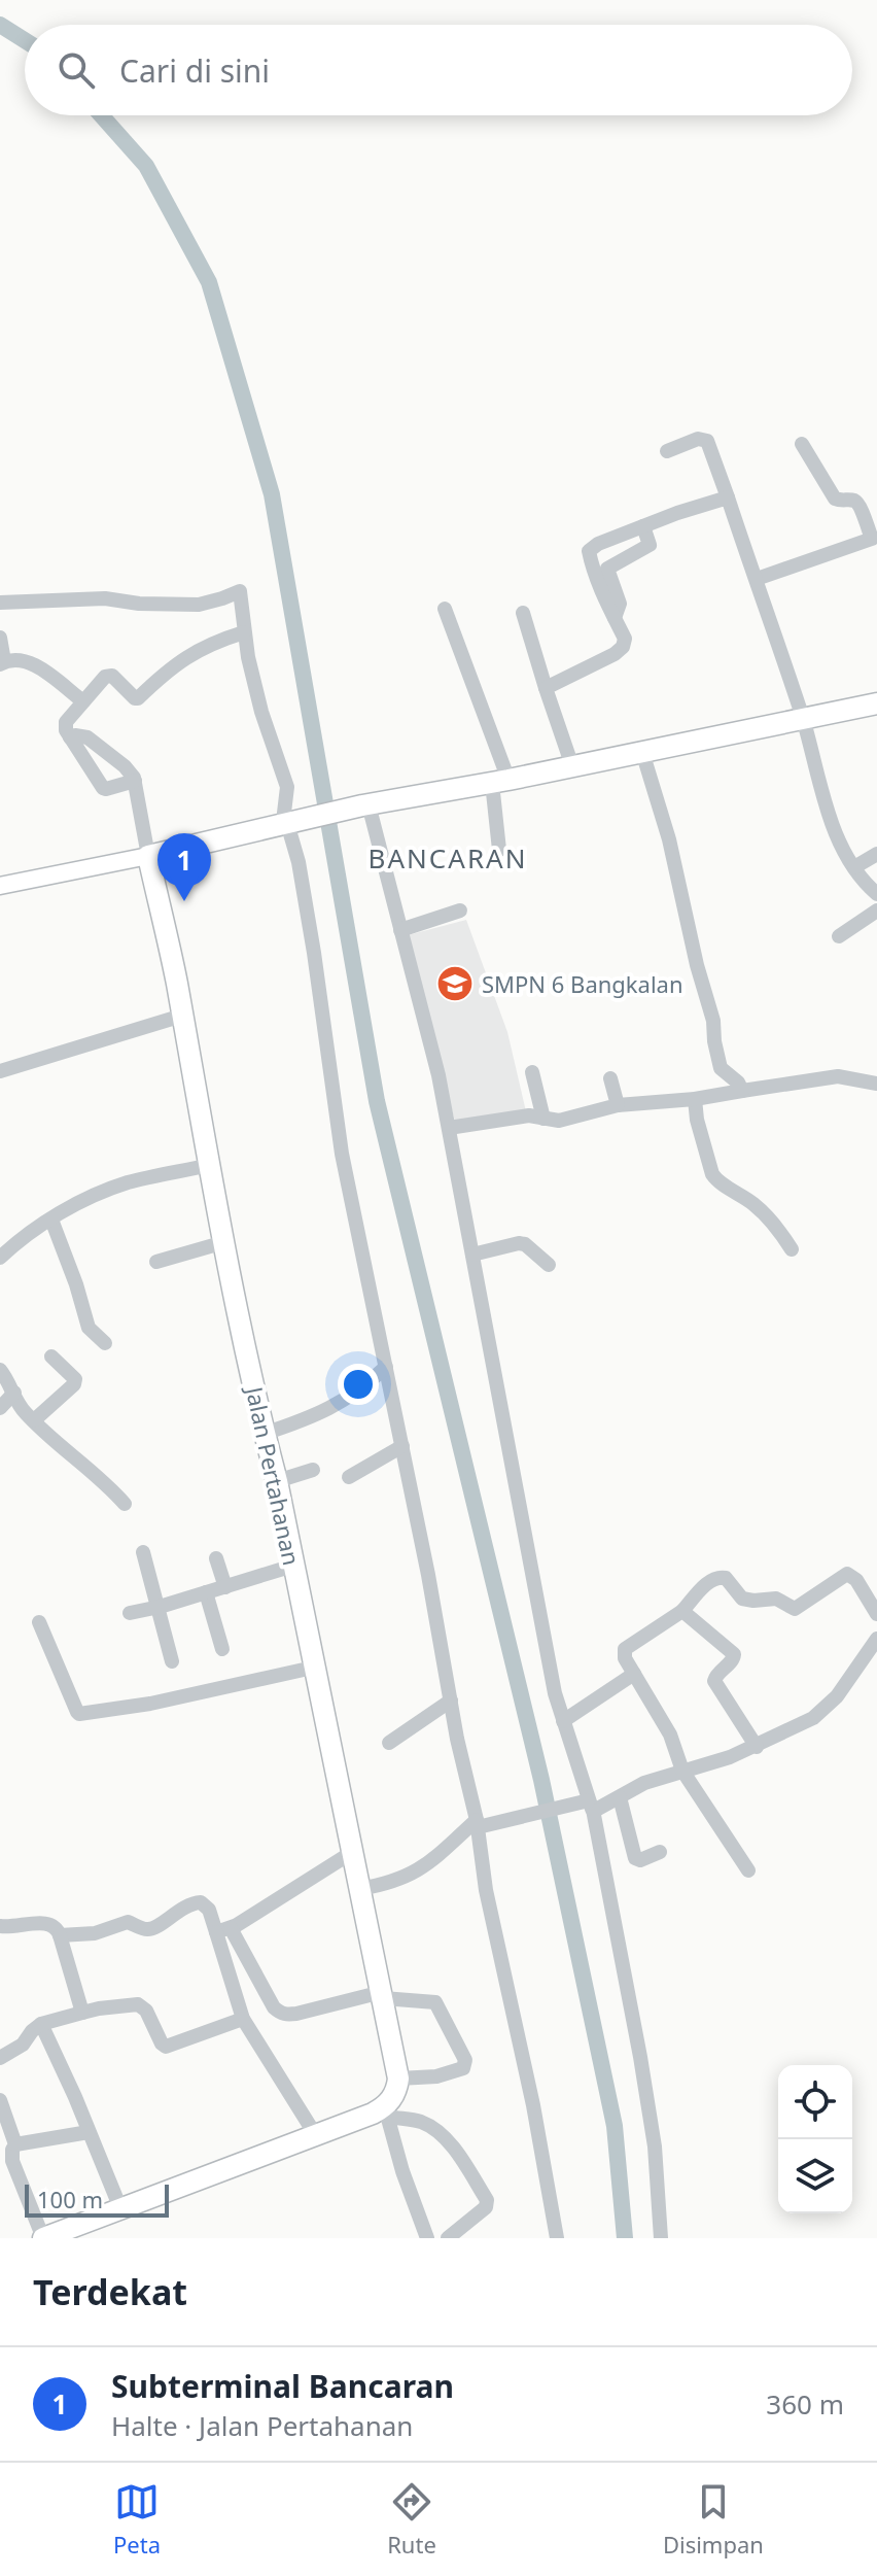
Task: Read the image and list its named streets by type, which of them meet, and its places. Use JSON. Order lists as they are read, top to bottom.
{
  "streets": {
    "highway": ["Jalan Pertahanan"]
  },
  "districts": ["BANCARAN"],
  "places": {
    "school or university": ["SMPN 6 Bangkalan"]
  },
  "scale_bar": "100 m",
  "page": {
    "search": "Cari di sini",
    "pins": "1",
    "scale": "100 m",
    "heading": "Terdekat",
    "list": [
      {
        "mark": "1",
        "name": "Subterminal Bancaran",
        "note": "Halte · Jalan Pertahanan",
        "value": "360 m"
      }
    ],
    "nav": ["Peta", "Rute", "Disimpan"]
  }
}
